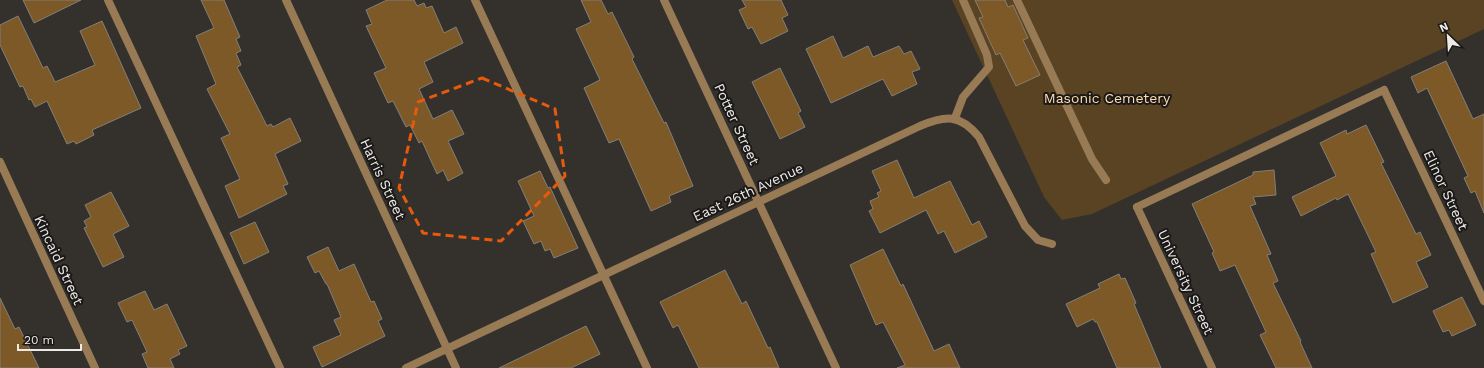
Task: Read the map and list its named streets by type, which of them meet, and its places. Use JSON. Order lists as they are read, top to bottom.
{
  "streets": {
    "street": [
      "Potter Street",
      "Harris Street",
      "Elinor Street",
      "East 26th Avenue",
      "Kincaid Street",
      "University Street"
    ]
  },
  "crossings": [
    ["Potter Street", "East 26th Avenue"],
    ["Harris Street", "East 26th Avenue"],
    ["Elinor Street", "University Street"]
  ],
  "parks": ["Masonic Cemetery"],
  "scale_bar": "20 m",
  "north": "top left"
}
